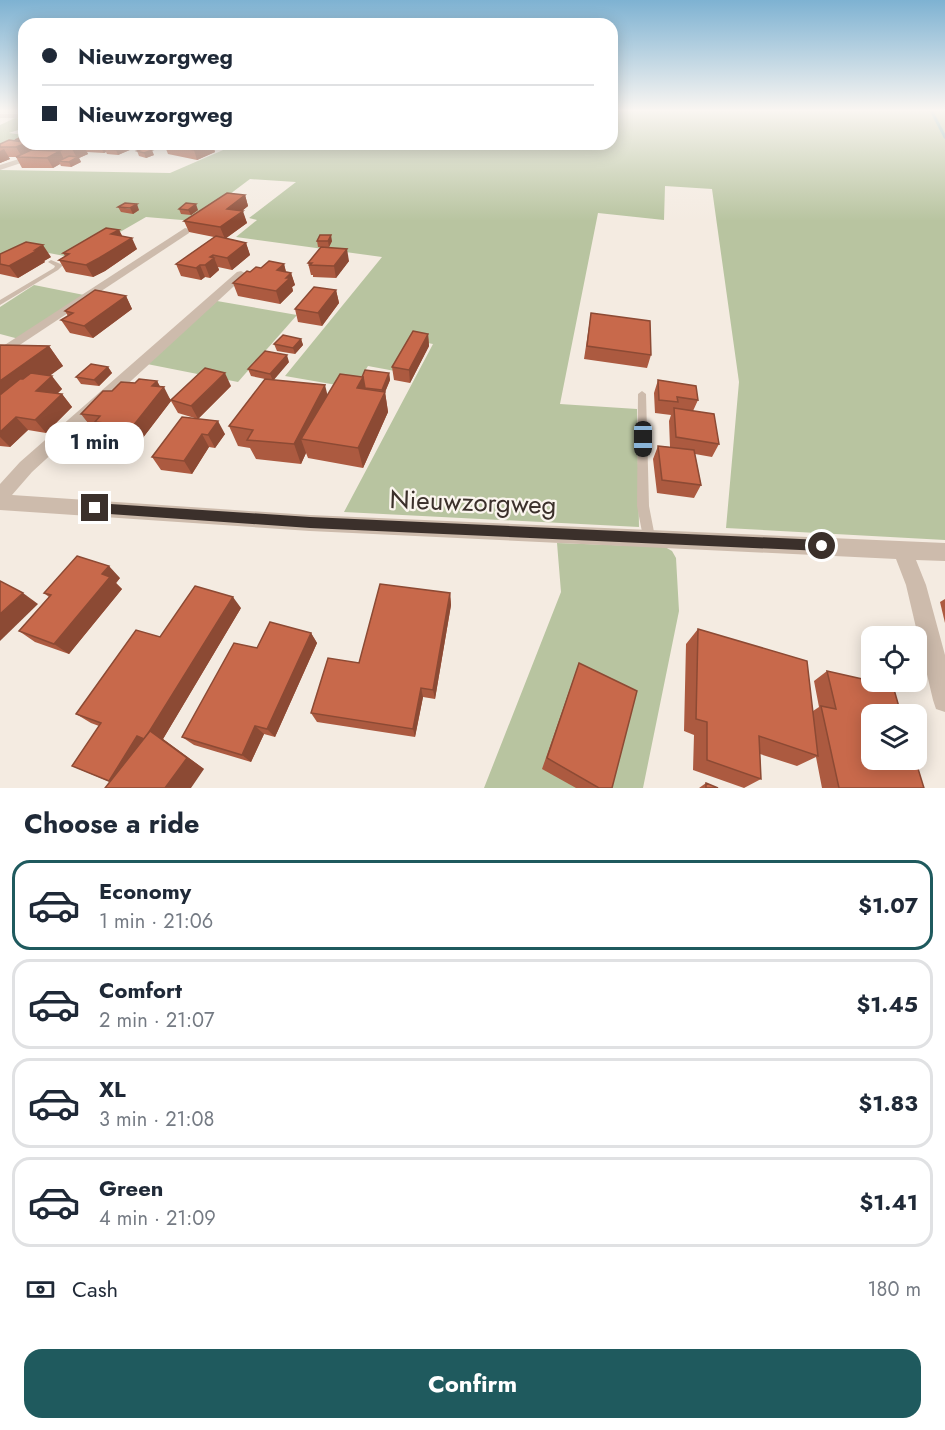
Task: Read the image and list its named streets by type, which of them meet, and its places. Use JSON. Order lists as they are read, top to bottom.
{
  "streets": {
    "street": ["Nieuwzorgweg"]
  },
  "page": {
    "banner": ["Nieuwzorgweg", "Nieuwzorgweg"],
    "bubble": "1 min",
    "heading": "Choose a ride",
    "list": [
      {
        "name": "Economy",
        "note": "1 min · 21:06",
        "value": "$1.07"
      },
      {
        "name": "Comfort",
        "note": "2 min · 21:07",
        "value": "$1.45"
      },
      {
        "name": "XL",
        "note": "3 min · 21:08",
        "value": "$1.83"
      },
      {
        "name": "Green",
        "note": "4 min · 21:09",
        "value": "$1.41"
      }
    ],
    "pay": ["Cash", "180 m"],
    "buttons": "Confirm"
  }
}
